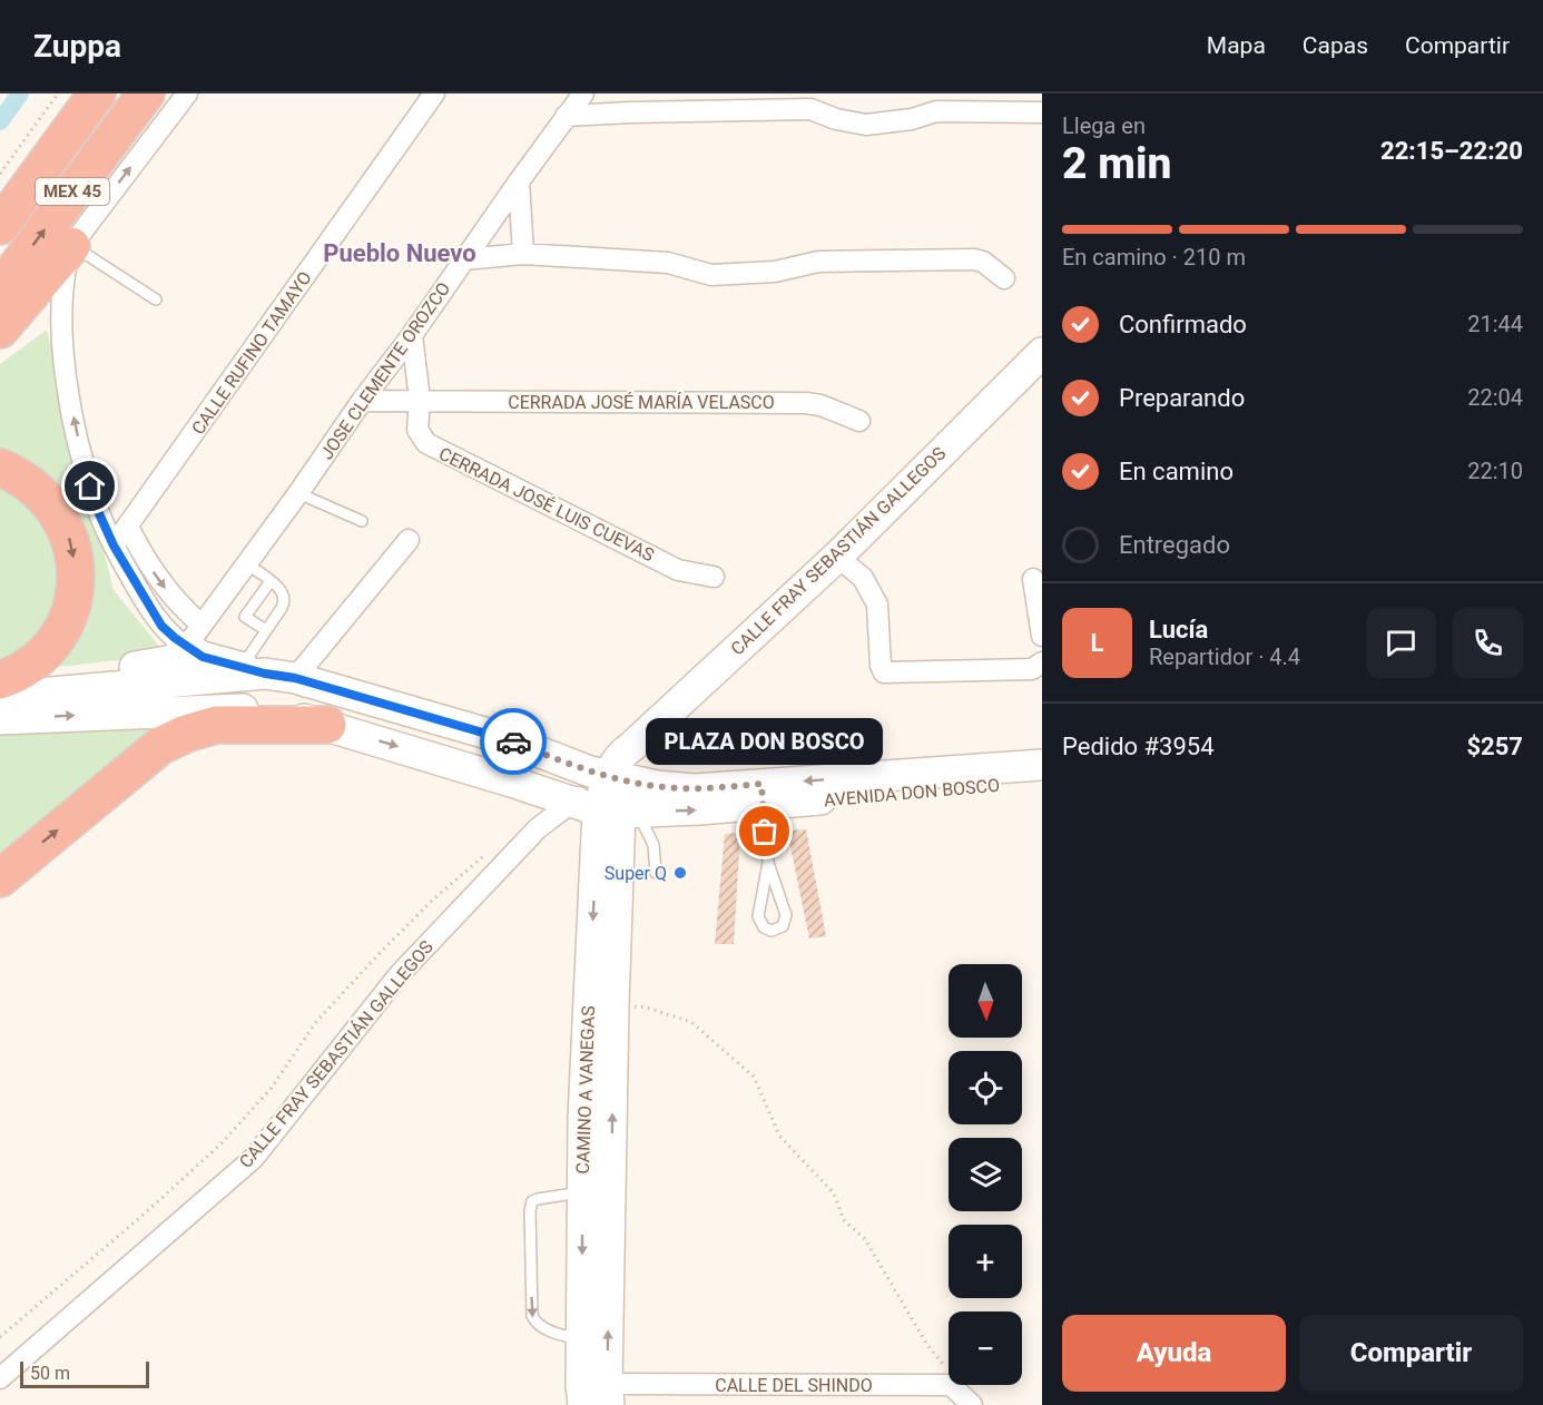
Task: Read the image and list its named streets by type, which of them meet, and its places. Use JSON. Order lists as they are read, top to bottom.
{
  "streets": {
    "highway": ["MEX 45"],
    "main road": ["CALLE FRAY SEBASTIÁN GALLEGOS", "AVENIDA DON BOSCO", "CAMINO A VANEGAS"],
    "street": [
      "CALLE RUFINO TAMAYO",
      "JOSE CLEMENTE OROZCO",
      "CERRADA JOSÉ MARÍA VELASCO",
      "CERRADA JOSÉ LUIS CUEVAS",
      "CALLE DEL SHINDO"
    ]
  },
  "crossings": [
    ["JOSE CLEMENTE OROZCO", "CERRADA JOSÉ MARÍA VELASCO"],
    ["CERRADA JOSÉ MARÍA VELASCO", "CERRADA JOSÉ LUIS CUEVAS"],
    ["CALLE FRAY SEBASTIÁN GALLEGOS", "AVENIDA DON BOSCO"],
    ["CALLE FRAY SEBASTIÁN GALLEGOS", "CAMINO A VANEGAS"],
    ["AVENIDA DON BOSCO", "CAMINO A VANEGAS"],
    ["CAMINO A VANEGAS", "CALLE DEL SHINDO"]
  ],
  "districts": ["Pueblo Nuevo"],
  "places": ["PLAZA DON BOSCO", "Super Q"],
  "scale_bar": "50 m",
  "north": "bottom",
  "page": {
    "header": "Zuppa",
    "nav": ["Mapa", "Capas", "Compartir"],
    "heading": ["2 min", "Llega en", "22:15–22:20"],
    "panel": [
      "Lucía",
      "Repartidor · 4.4",
      "Pedido #3954",
      "$257"
    ],
    "bar": "En camino · 210 m",
    "list": [
      ["Confirmado", "21:44"],
      ["Preparando", "22:04"],
      ["En camino", "22:10"],
      "Entregado"
    ],
    "round": "L",
    "bubble": "PLAZA DON BOSCO",
    "map_buttons": ["+", "−"],
    "buttons": ["Ayuda", "Compartir"],
    "scale": "50 m"
  }
}
